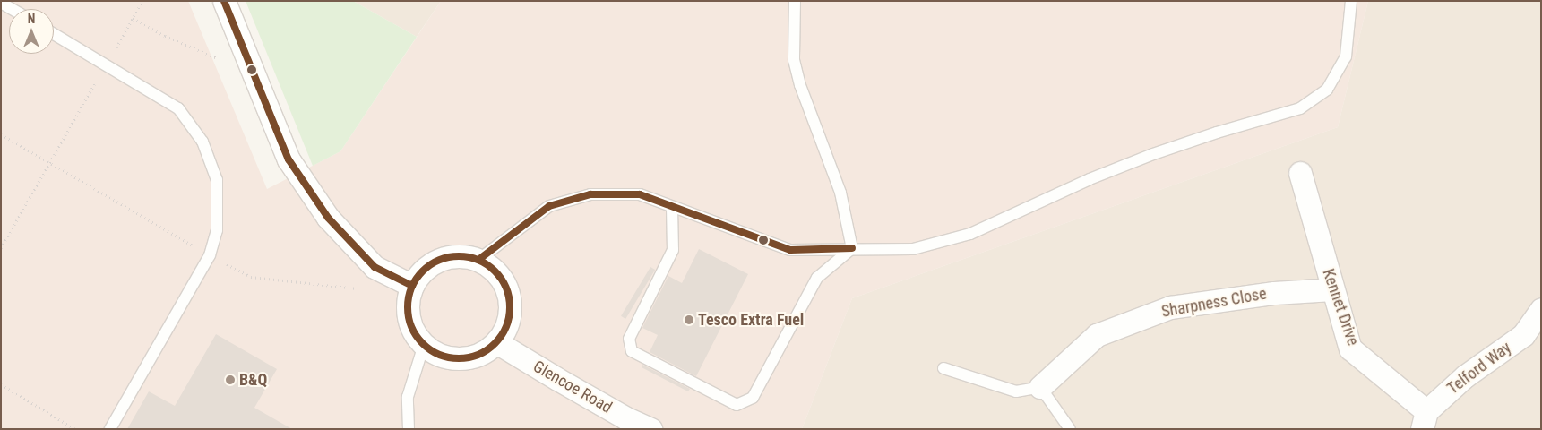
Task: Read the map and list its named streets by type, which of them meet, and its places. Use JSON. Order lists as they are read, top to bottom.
{
  "streets": {
    "street": [
      "Sharpness Close",
      "Kennet Drive",
      "Telford Way",
      "Glencoe Road"
    ]
  },
  "crossings": [
    ["Sharpness Close", "Kennet Drive"],
    ["Kennet Drive", "Telford Way"]
  ],
  "places": ["Tesco Extra Fuel", "B&Q"],
  "north": "top"
}
